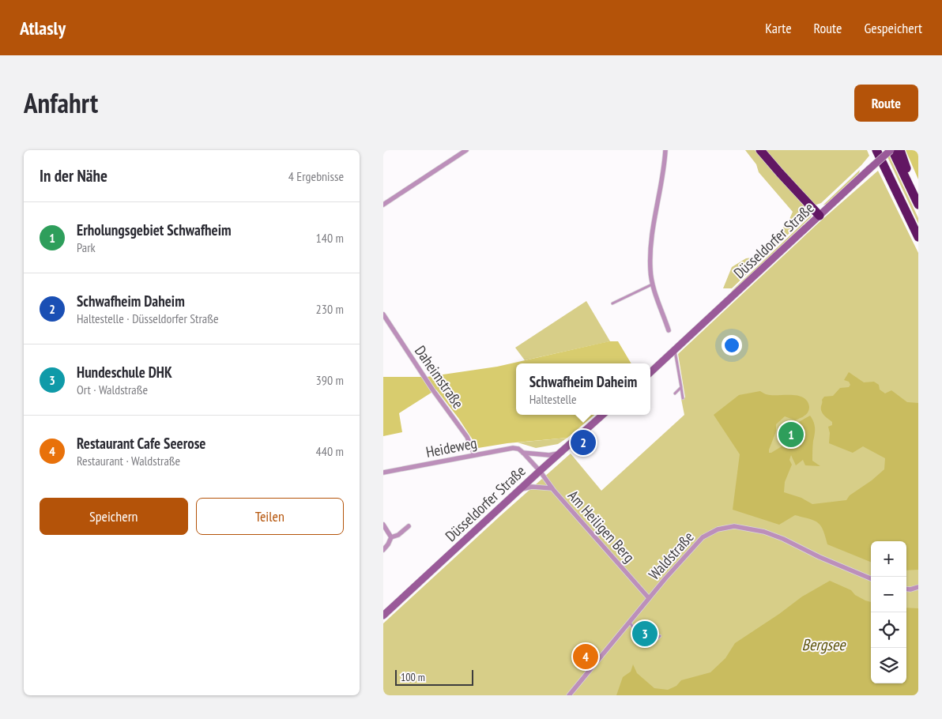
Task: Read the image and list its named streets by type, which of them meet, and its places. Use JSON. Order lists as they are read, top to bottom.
{
  "streets": {
    "main road": ["Düsseldorfer Straße"],
    "street": [
      "Daheimstraße",
      "Heideweg",
      "Am Heiligen Berg",
      "Waldstraße"
    ]
  },
  "crossings": [
    ["Düsseldorfer Straße", "Heideweg"],
    ["Düsseldorfer Straße", "Am Heiligen Berg"],
    ["Daheimstraße", "Heideweg"],
    ["Am Heiligen Berg", "Waldstraße"]
  ],
  "water": ["Bergsee"],
  "scale_bar": "100 m",
  "page": {
    "header": "Atlasly",
    "nav": ["Karte", "Route", "Gespeichert"],
    "title": "Anfahrt",
    "buttons": [
      "Route",
      ["Speichern", "Teilen"]
    ],
    "heading": ["In der Nähe", "4 Ergebnisse"],
    "list": [
      {
        "mark": "1",
        "name": "Erholungsgebiet Schwafheim",
        "note": "Park",
        "value": "140 m"
      },
      {
        "mark": "2",
        "name": "Schwafheim Daheim",
        "note": "Haltestelle · Düsseldorfer Straße",
        "value": "230 m"
      },
      {
        "mark": "3",
        "name": "Hundeschule DHK",
        "note": "Ort · Waldstraße",
        "value": "390 m"
      },
      {
        "mark": "4",
        "name": "Restaurant Cafe Seerose",
        "note": "Restaurant · Waldstraße",
        "value": "440 m"
      }
    ],
    "popup": ["Schwafheim Daheim", "Haltestelle"],
    "pins": [
      "1",
      "2",
      "3",
      "4"
    ],
    "map_buttons": ["+", "−"],
    "scale": "100 m"
  }
}
